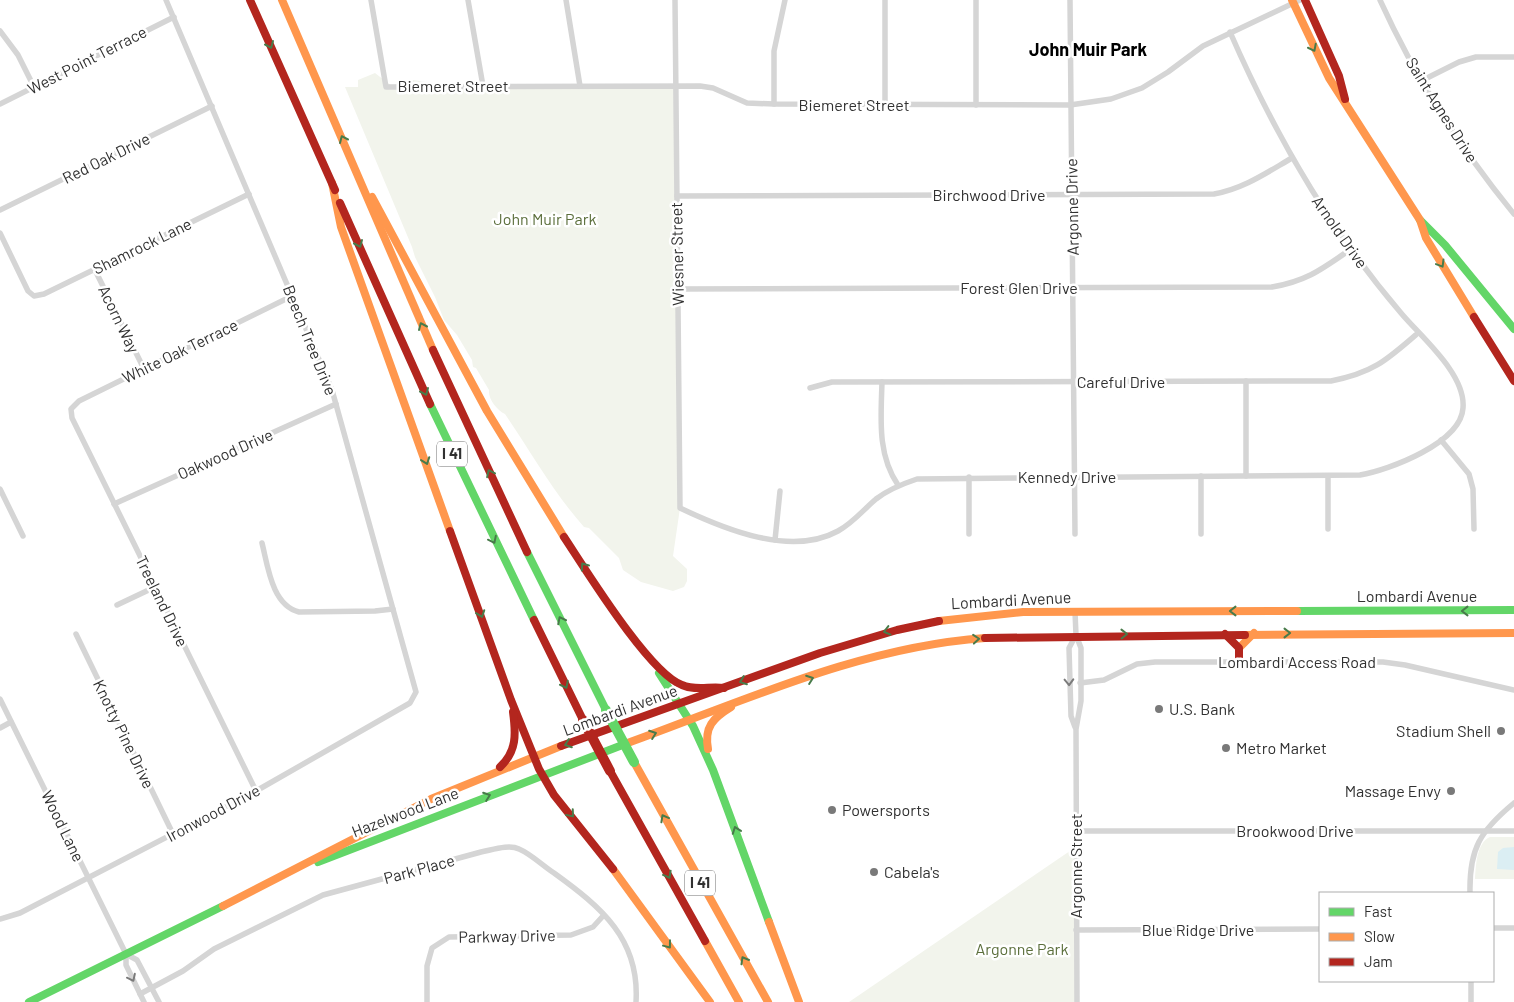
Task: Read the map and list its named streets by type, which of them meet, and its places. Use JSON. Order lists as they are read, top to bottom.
{
  "streets": {
    "main road": ["I 41", "Lombardi Avenue", "Hazelwood Lane"],
    "street": [
      "West Point Terrace",
      "Biemeret Street",
      "Saint Agnes Drive",
      "Red Oak Drive",
      "Birchwood Drive",
      "Argonne Drive",
      "Arnold Drive",
      "Shamrock Lane",
      "Wiesner Street",
      "Forest Glen Drive",
      "Acorn Way",
      "Beech Tree Drive",
      "White Oak Terrace",
      "Careful Drive",
      "Oakwood Drive",
      "Kennedy Drive",
      "Treeland Drive",
      "Lombardi Access Road",
      "Knotty Pine Drive",
      "Ironwood Drive",
      "Wood Lane",
      "Brookwood Drive",
      "Argonne Street",
      "Park Place",
      "Blue Ridge Drive",
      "Parkway Drive"
    ]
  },
  "crossings": [
    ["West Point Terrace", "Beech Tree Drive"],
    ["Biemeret Street", "Argonne Drive"],
    ["Biemeret Street", "Arnold Drive"],
    ["Biemeret Street", "Wiesner Street"],
    ["Red Oak Drive", "Beech Tree Drive"],
    ["Birchwood Drive", "Argonne Drive"],
    ["Birchwood Drive", "Arnold Drive"],
    ["Birchwood Drive", "Wiesner Street"],
    ["Argonne Drive", "Forest Glen Drive"],
    ["Argonne Drive", "Careful Drive"],
    ["Argonne Drive", "Kennedy Drive"],
    ["Arnold Drive", "Forest Glen Drive"],
    ["Arnold Drive", "Careful Drive"],
    ["Arnold Drive", "Kennedy Drive"],
    ["Shamrock Lane", "Acorn Way"],
    ["Shamrock Lane", "Beech Tree Drive"],
    ["Wiesner Street", "Forest Glen Drive"],
    ["Wiesner Street", "Kennedy Drive"],
    ["Acorn Way", "White Oak Terrace"],
    ["Beech Tree Drive", "White Oak Terrace"],
    ["Beech Tree Drive", "Oakwood Drive"],
    ["Beech Tree Drive", "Ironwood Drive"],
    ["White Oak Terrace", "Treeland Drive"],
    ["Oakwood Drive", "Treeland Drive"],
    ["Lombardi Avenue", "Hazelwood Lane"],
    ["Lombardi Avenue", "Argonne Street"],
    ["Treeland Drive", "Ironwood Drive"],
    ["Lombardi Access Road", "Argonne Street"],
    ["Knotty Pine Drive", "Ironwood Drive"],
    ["Hazelwood Lane", "Wood Lane"],
    ["Ironwood Drive", "Wood Lane"],
    ["Brookwood Drive", "Argonne Street"],
    ["Argonne Street", "Blue Ridge Drive"],
    ["Park Place", "Parkway Drive"]
  ],
  "districts": ["John Muir Park"],
  "parks": ["John Muir Park", "Argonne Park"],
  "places": [
    "U.S. Bank",
    "Stadium Shell",
    "Metro Market",
    "Massage Envy",
    "Powersports",
    "Cabela's"
  ],
  "legend": ["Fast", "Slow", "Jam"]
}
